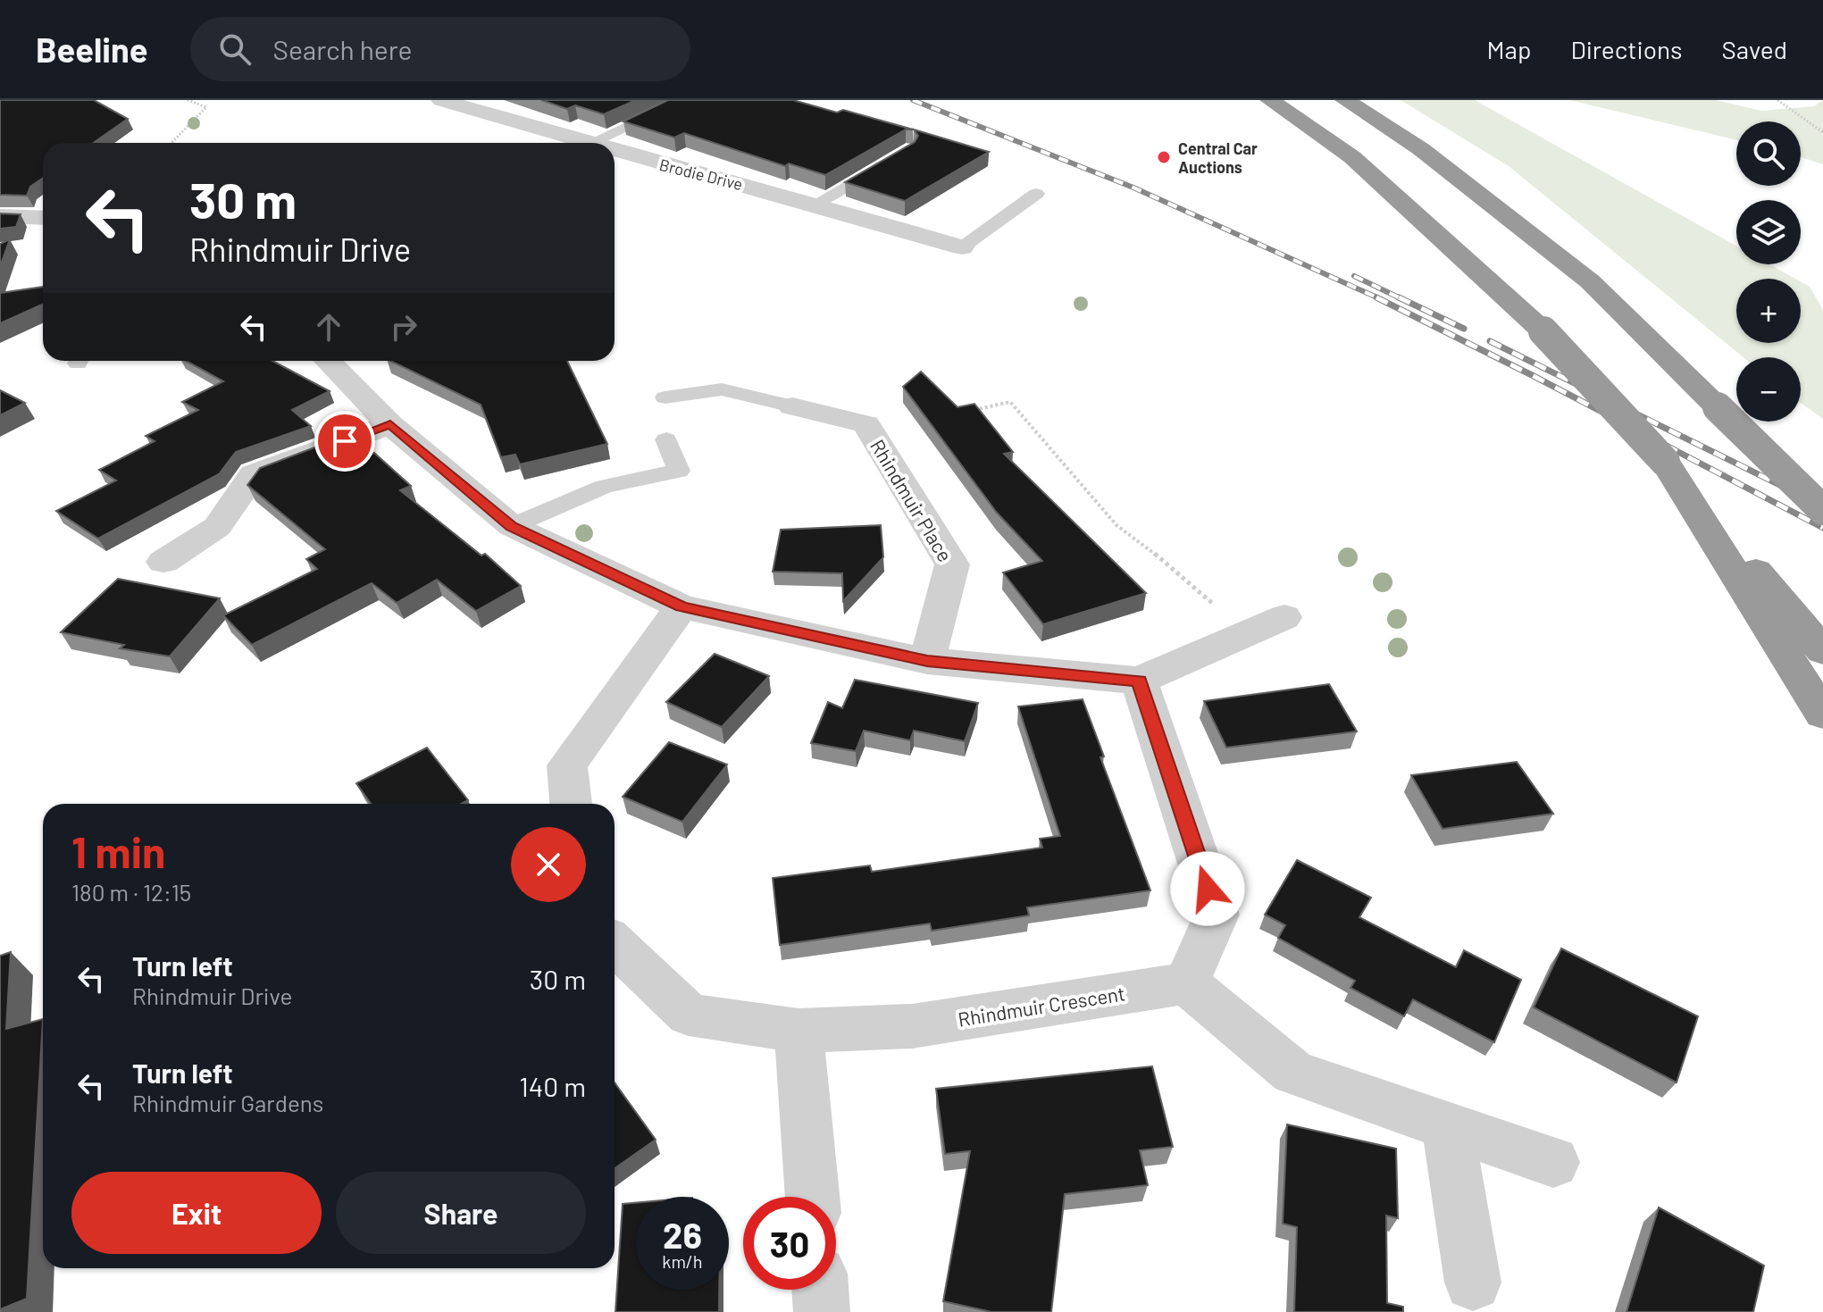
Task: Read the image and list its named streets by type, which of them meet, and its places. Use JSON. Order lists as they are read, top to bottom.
{
  "streets": {
    "street": ["Brodie Drive", "Rhindmuir Place", "Rhindmuir Crescent"]
  },
  "places": ["Central Car Auctions"],
  "page": {
    "header": "Beeline",
    "search": "Search here",
    "nav": ["Map", "Directions", "Saved"],
    "map_buttons": ["+", "−"],
    "turn": ["30 m", "Rhindmuir Drive"],
    "heading": ["1 min", "180 m · 12:15"],
    "list": [
      {
        "name": "Turn left",
        "note": "Rhindmuir Drive",
        "value": "30 m"
      },
      {
        "name": "Turn left",
        "note": "Rhindmuir Gardens",
        "value": "140 m"
      }
    ],
    "buttons": ["Exit", "Share"],
    "speed": "26 km/h",
    "limit": "30"
  }
}
